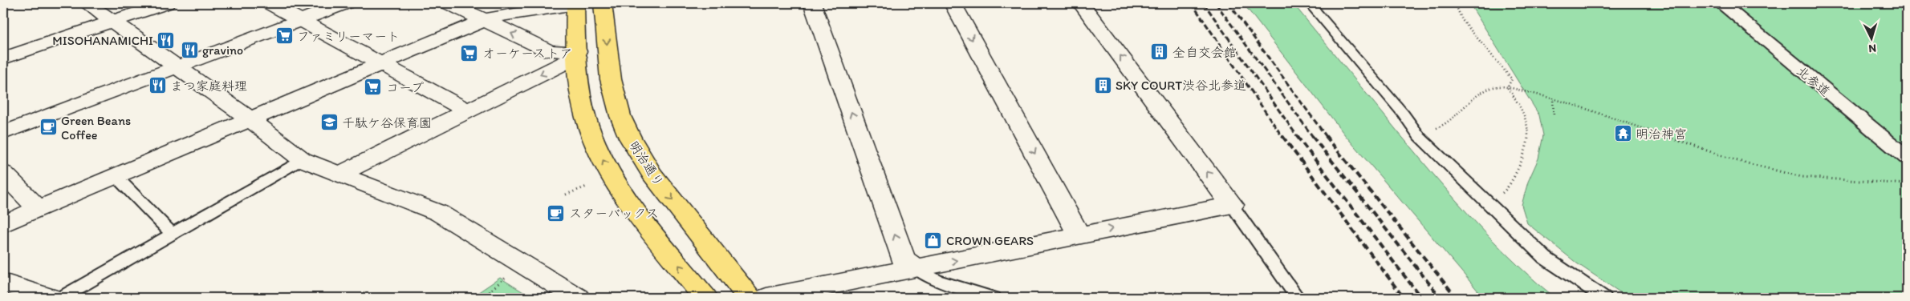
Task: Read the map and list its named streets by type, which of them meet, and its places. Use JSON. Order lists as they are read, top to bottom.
{
  "streets": {
    "main road": ["明治通り"],
    "street": ["北参道"]
  },
  "places": {
    "supermarket": ["ファミリーマート", "オーケーストア", "コープ"],
    "restaurant": ["MISOHANAMICHI", "gravino", "まつ家庭料理"],
    "building": ["全自交会館", "SKY COURT渋谷北参道"],
    "school or university": ["千駄ケ谷保育園"],
    "cafe": ["Green Beans Coffee", "スターバックス"],
    "temple": ["明治神宮"],
    "shop": ["CROWN GEARS"]
  },
  "north": "bottom"
}
